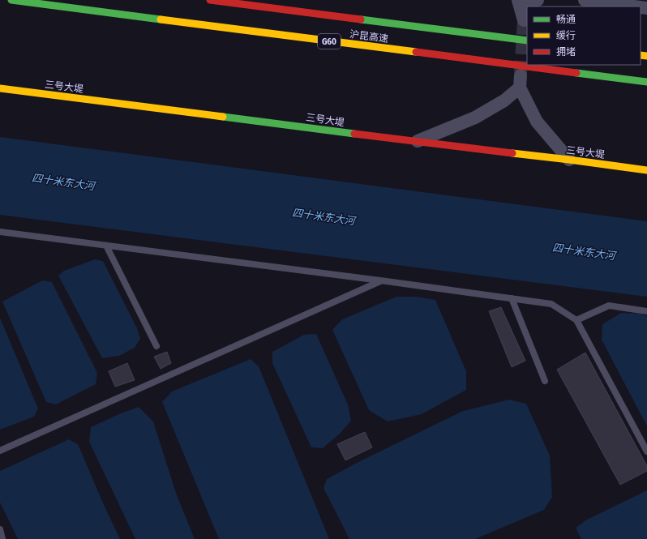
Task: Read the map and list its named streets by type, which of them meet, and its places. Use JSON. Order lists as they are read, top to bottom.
{
  "streets": {
    "main road": ["沪昆高速", "G60", "三号大堤"]
  },
  "water": ["四十米东大河"],
  "legend": ["畅通", "缓行", "拥堵"]
}
